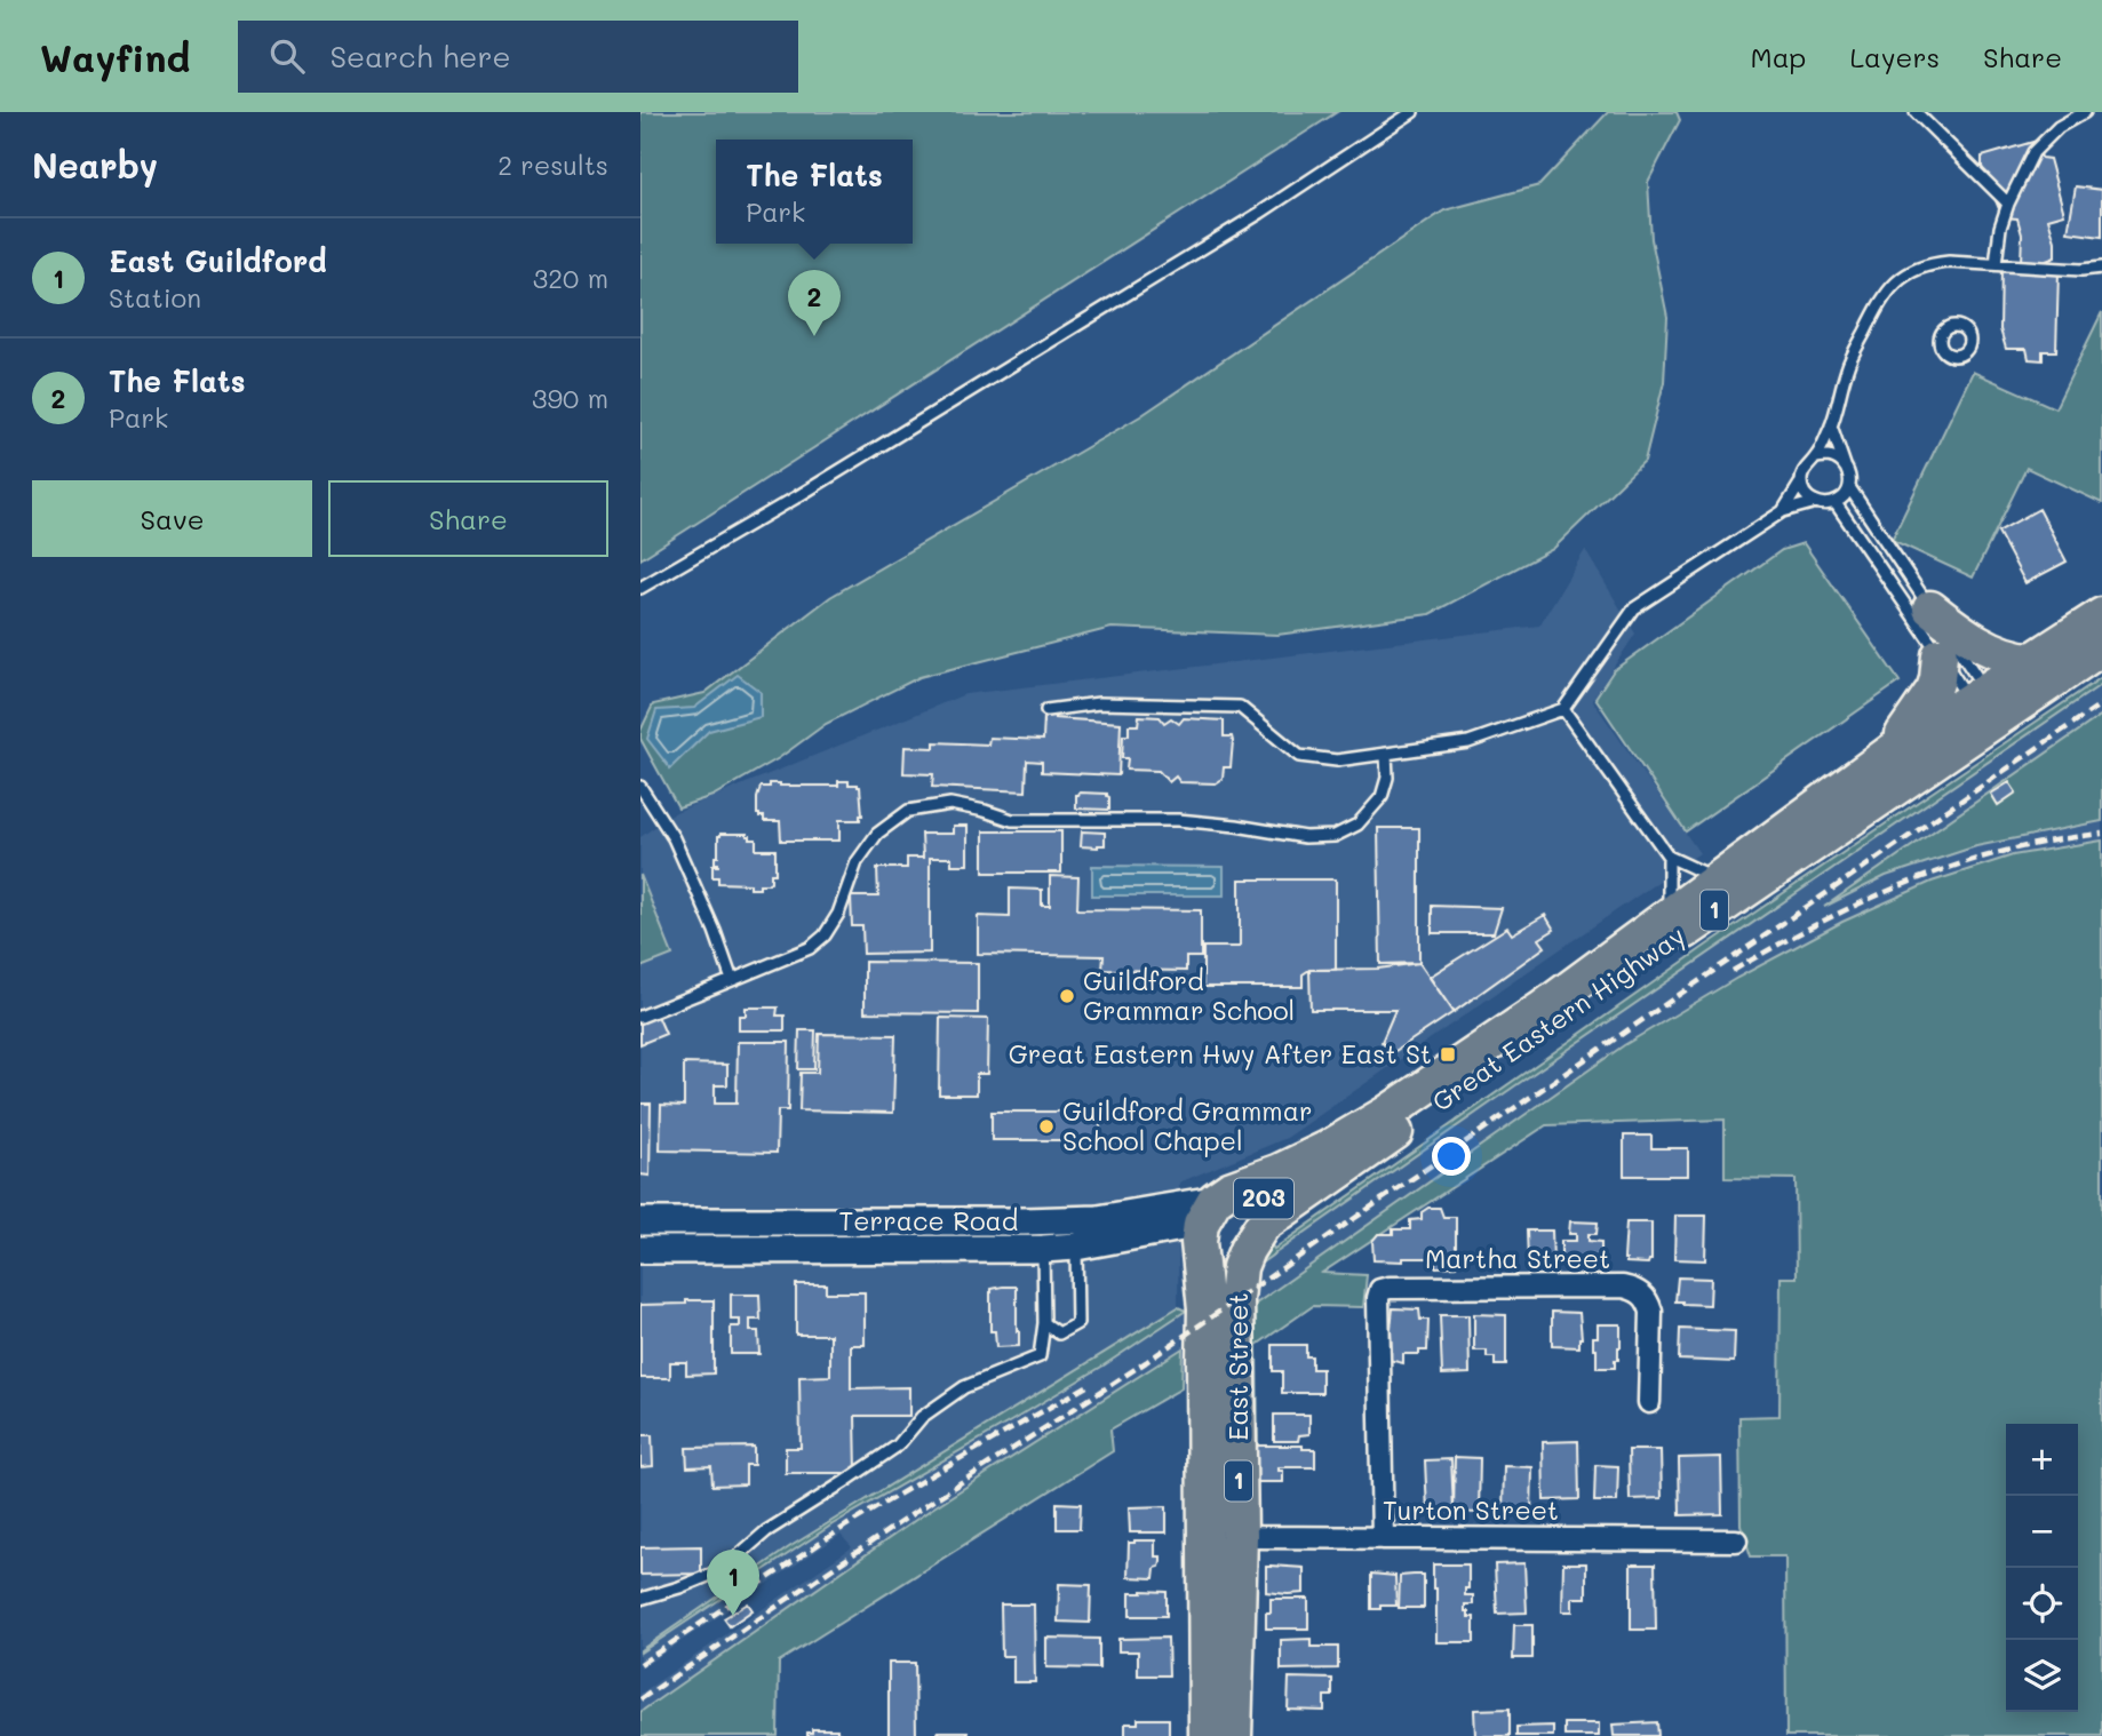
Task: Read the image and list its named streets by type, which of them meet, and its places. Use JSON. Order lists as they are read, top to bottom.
{
  "streets": {
    "highway": [
      "1",
      "Great Eastern Highway",
      "203",
      "East Street"
    ],
    "street": ["Terrace Road", "Martha Street", "Turton Street"]
  },
  "crossings": [
    ["Great Eastern Highway", "Terrace Road"],
    ["Great Eastern Highway", "East Street"],
    ["Terrace Road", "East Street"],
    ["Martha Street", "Turton Street"],
    ["East Street", "Turton Street"]
  ],
  "places": {
    "other": ["Guildford Grammar School", "Guildford Grammar School Chapel"],
    "transit": ["Great Eastern Hwy After East St"]
  },
  "page": {
    "header": "Wayfind",
    "search": "Search here",
    "nav": ["Map", "Layers", "Share"],
    "heading": ["Nearby", "2 results"],
    "popup": ["The Flats", "Park"],
    "list": [
      {
        "mark": "1",
        "name": "East Guildford",
        "note": "Station",
        "value": "320 m"
      },
      {
        "mark": "2",
        "name": "The Flats",
        "note": "Park",
        "value": "390 m"
      }
    ],
    "pins": ["2", "1"],
    "buttons": ["Save", "Share"],
    "map_buttons": ["+", "−"]
  }
}
